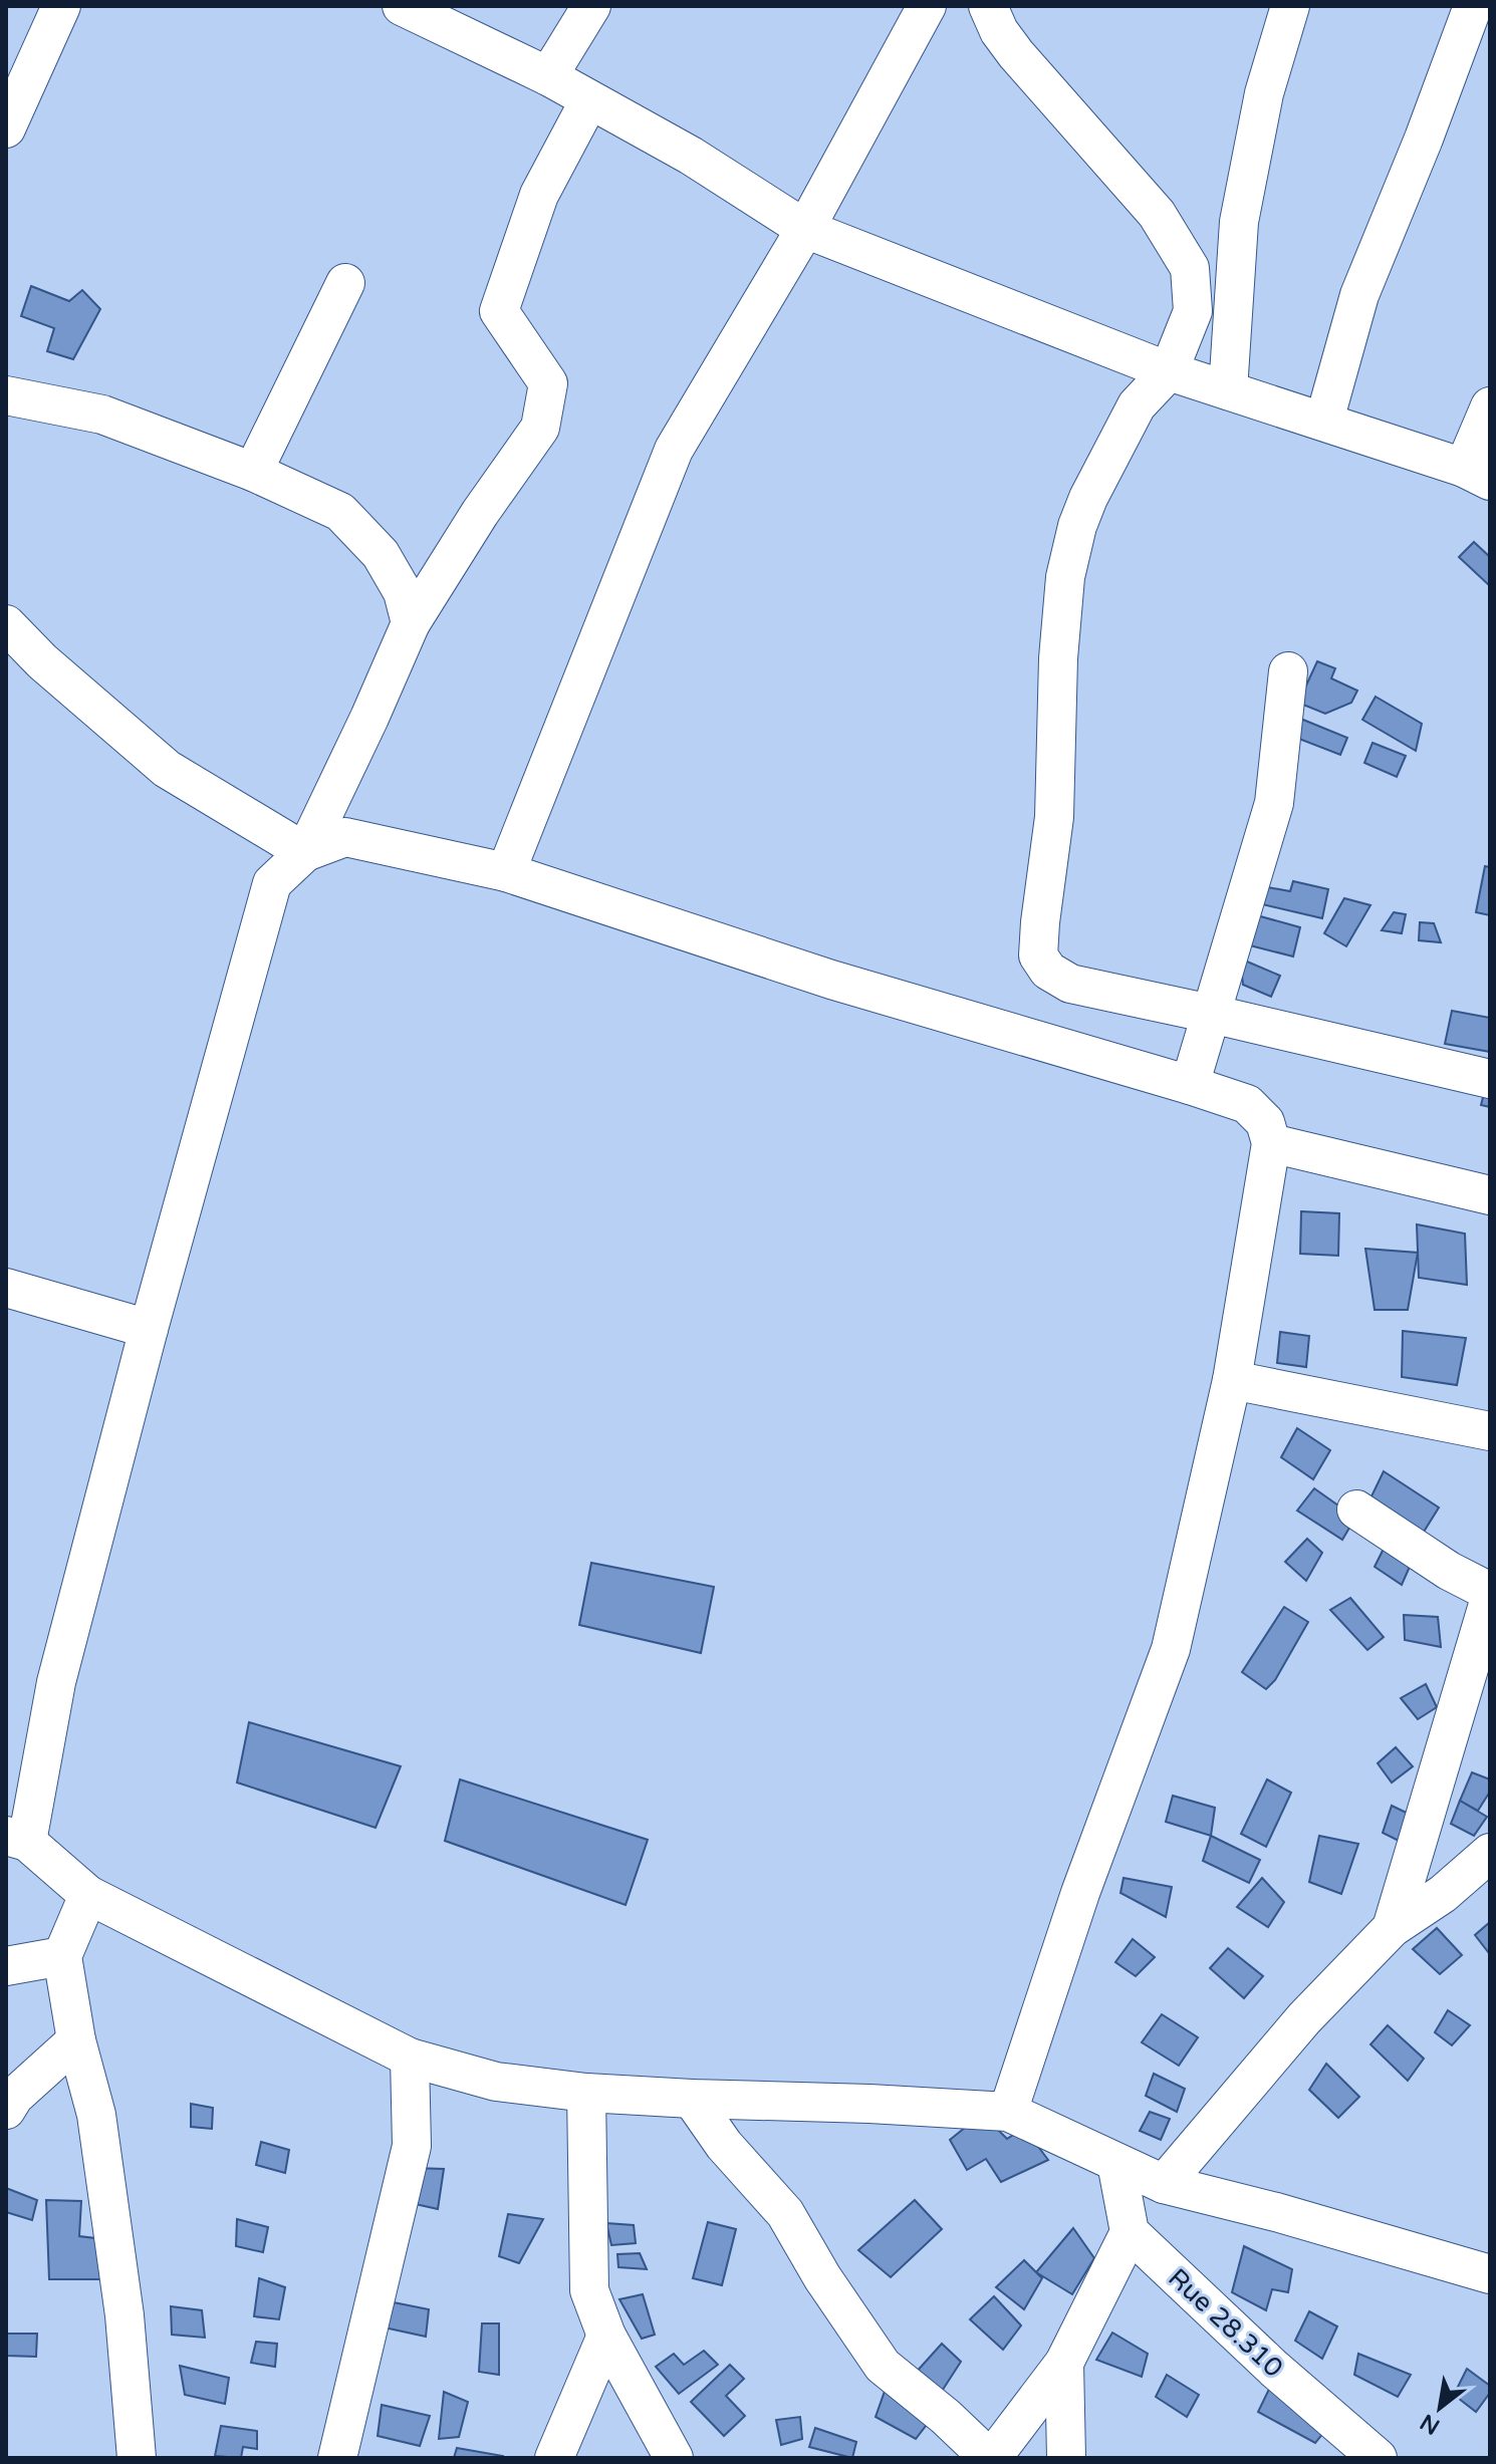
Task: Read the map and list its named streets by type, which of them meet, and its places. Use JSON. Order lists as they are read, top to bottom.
{
  "streets": {
    "street": ["Rue 28.310"]
  },
  "north": "bottom left"
}
